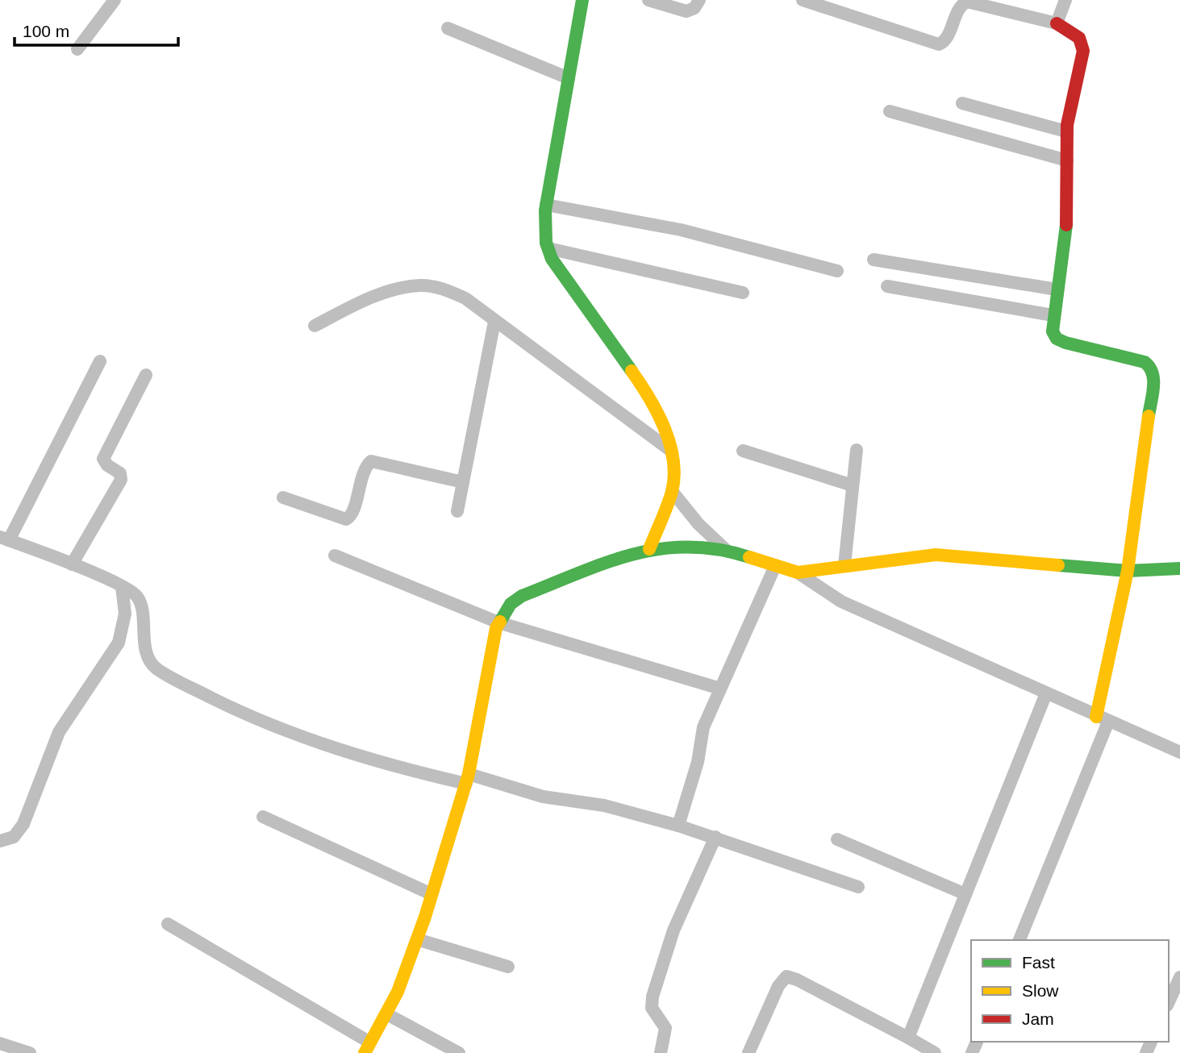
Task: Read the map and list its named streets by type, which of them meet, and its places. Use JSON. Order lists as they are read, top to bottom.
{
  "legend": ["Fast", "Slow", "Jam"],
  "scale_bar": "100 m"
}
